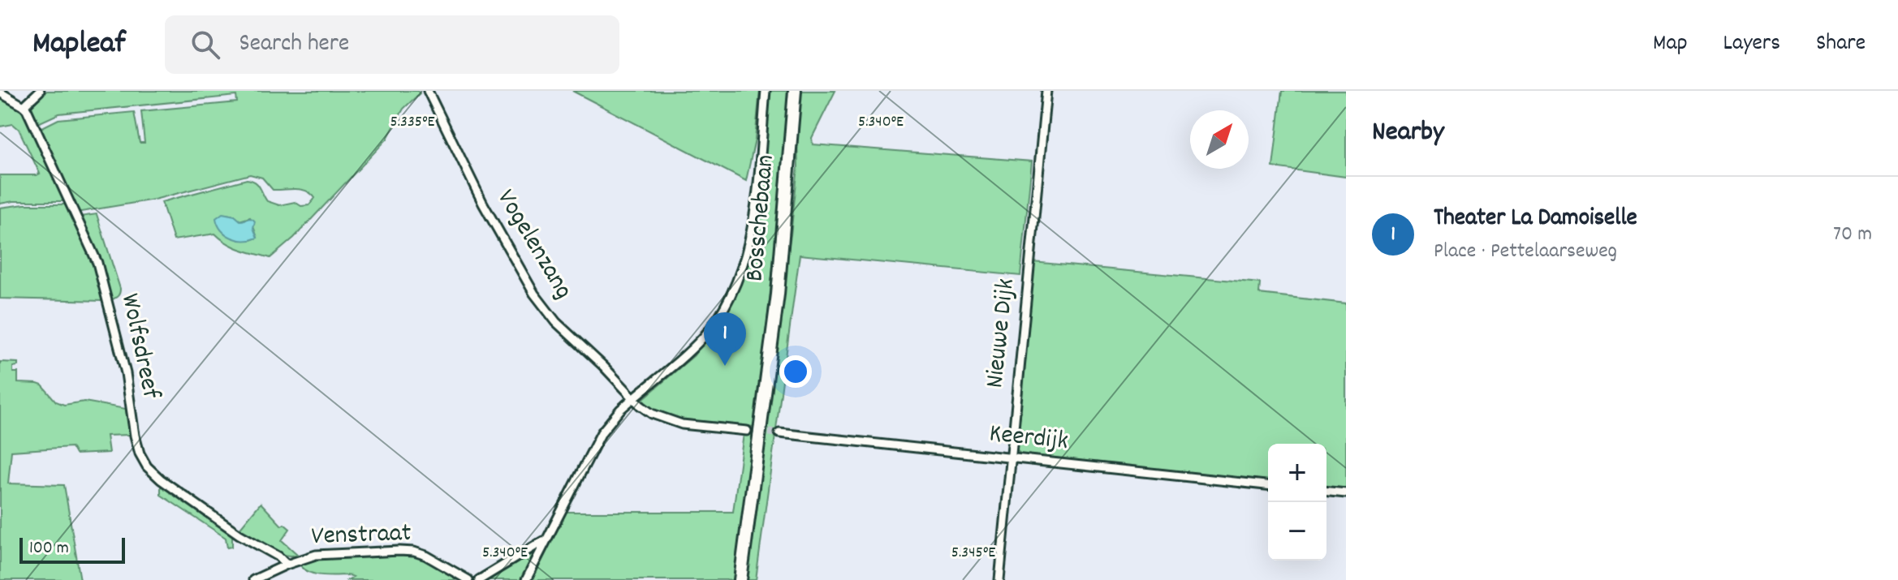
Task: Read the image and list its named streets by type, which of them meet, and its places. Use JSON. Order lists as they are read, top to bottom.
{
  "streets": {
    "main road": ["Bosschebaan"],
    "street": [
      "Vogelenzang",
      "Nieuwe Dijk",
      "Wolfsdreef",
      "Keerdijk",
      "Venstraat"
    ]
  },
  "crossings": [
    ["Nieuwe Dijk", "Keerdijk"],
    ["Wolfsdreef", "Venstraat"]
  ],
  "scale_bar": "100 m",
  "north": "top right",
  "page": {
    "header": "Mapleaf",
    "search": "Search here",
    "nav": ["Map", "Layers", "Share"],
    "heading": "Nearby",
    "list": [
      {
        "mark": "1",
        "name": "Theater La Damoiselle",
        "note": "Place · Pettelaarseweg",
        "value": "70 m"
      }
    ],
    "pins": "1",
    "map_buttons": ["+", "−"],
    "scale": "100 m"
  },
  "coordinates": ["5.335°E", "5.340°E", "5.345°E"]
}
